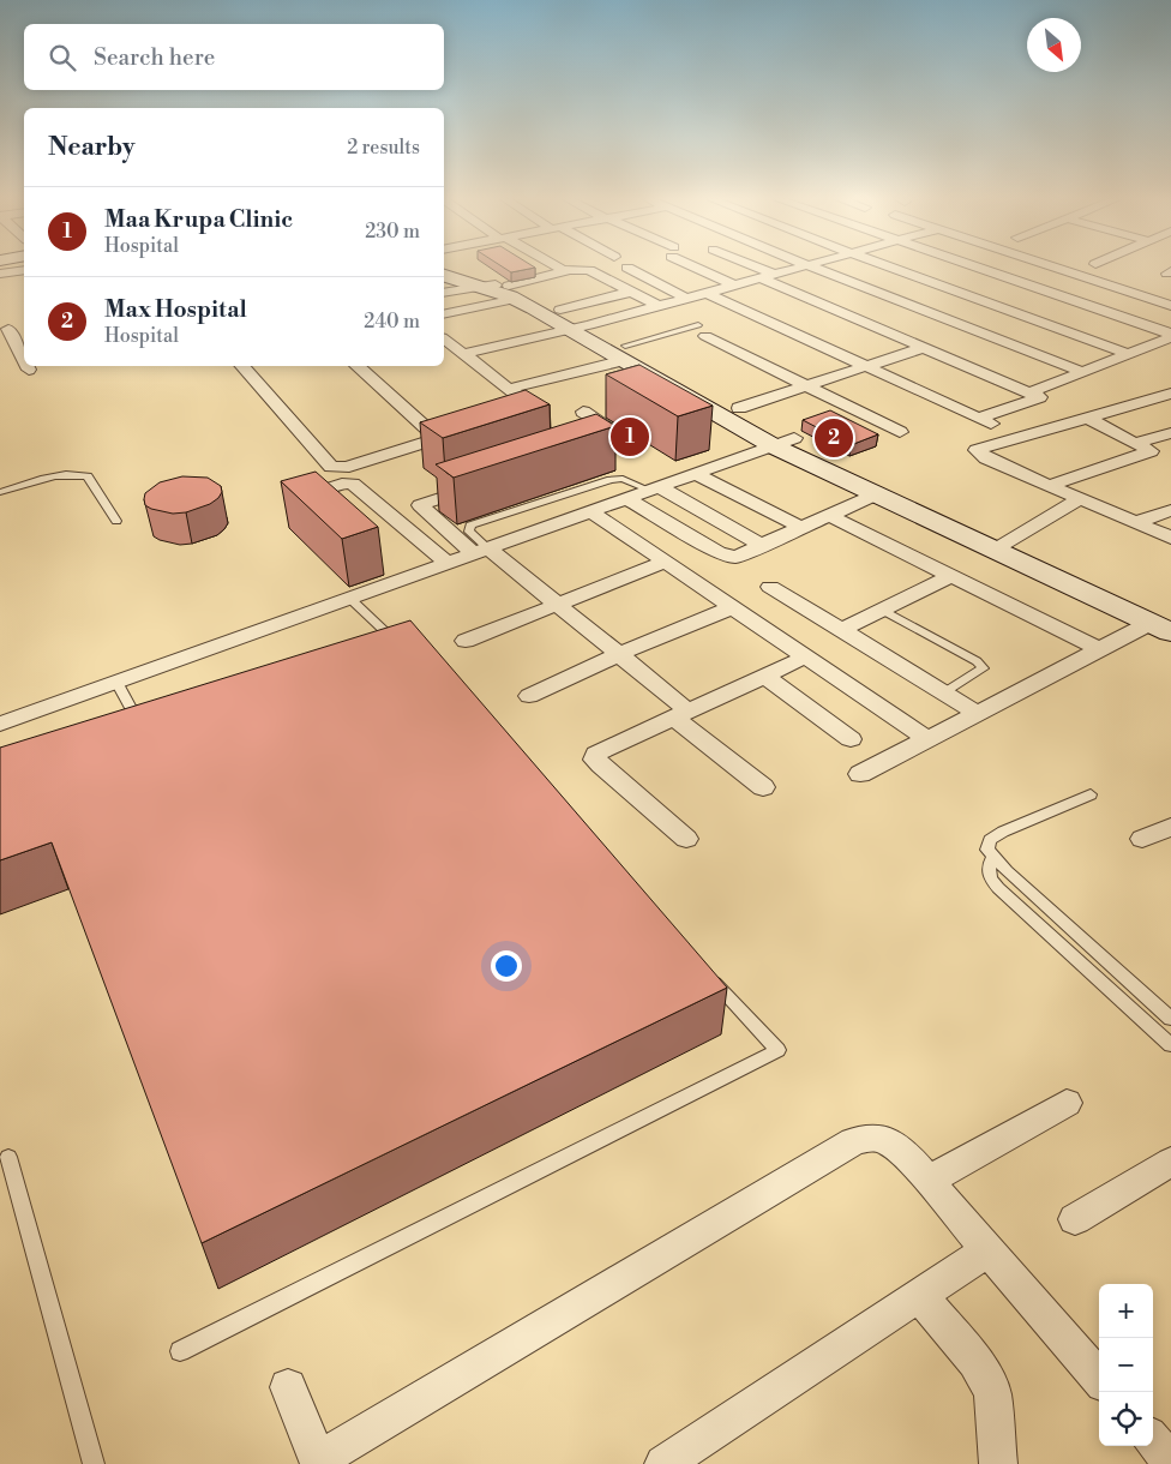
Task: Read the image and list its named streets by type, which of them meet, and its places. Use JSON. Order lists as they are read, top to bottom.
{
  "north": "bottom right",
  "page": {
    "search": "Search here",
    "heading": ["Nearby", "2 results"],
    "list": [
      {
        "mark": "1",
        "name": "Maa Krupa Clinic",
        "note": "Hospital",
        "value": "230 m"
      },
      {
        "mark": "2",
        "name": "Max Hospital",
        "note": "Hospital",
        "value": "240 m"
      }
    ],
    "pins": ["1", "2"],
    "map_buttons": ["+", "−"]
  }
}
